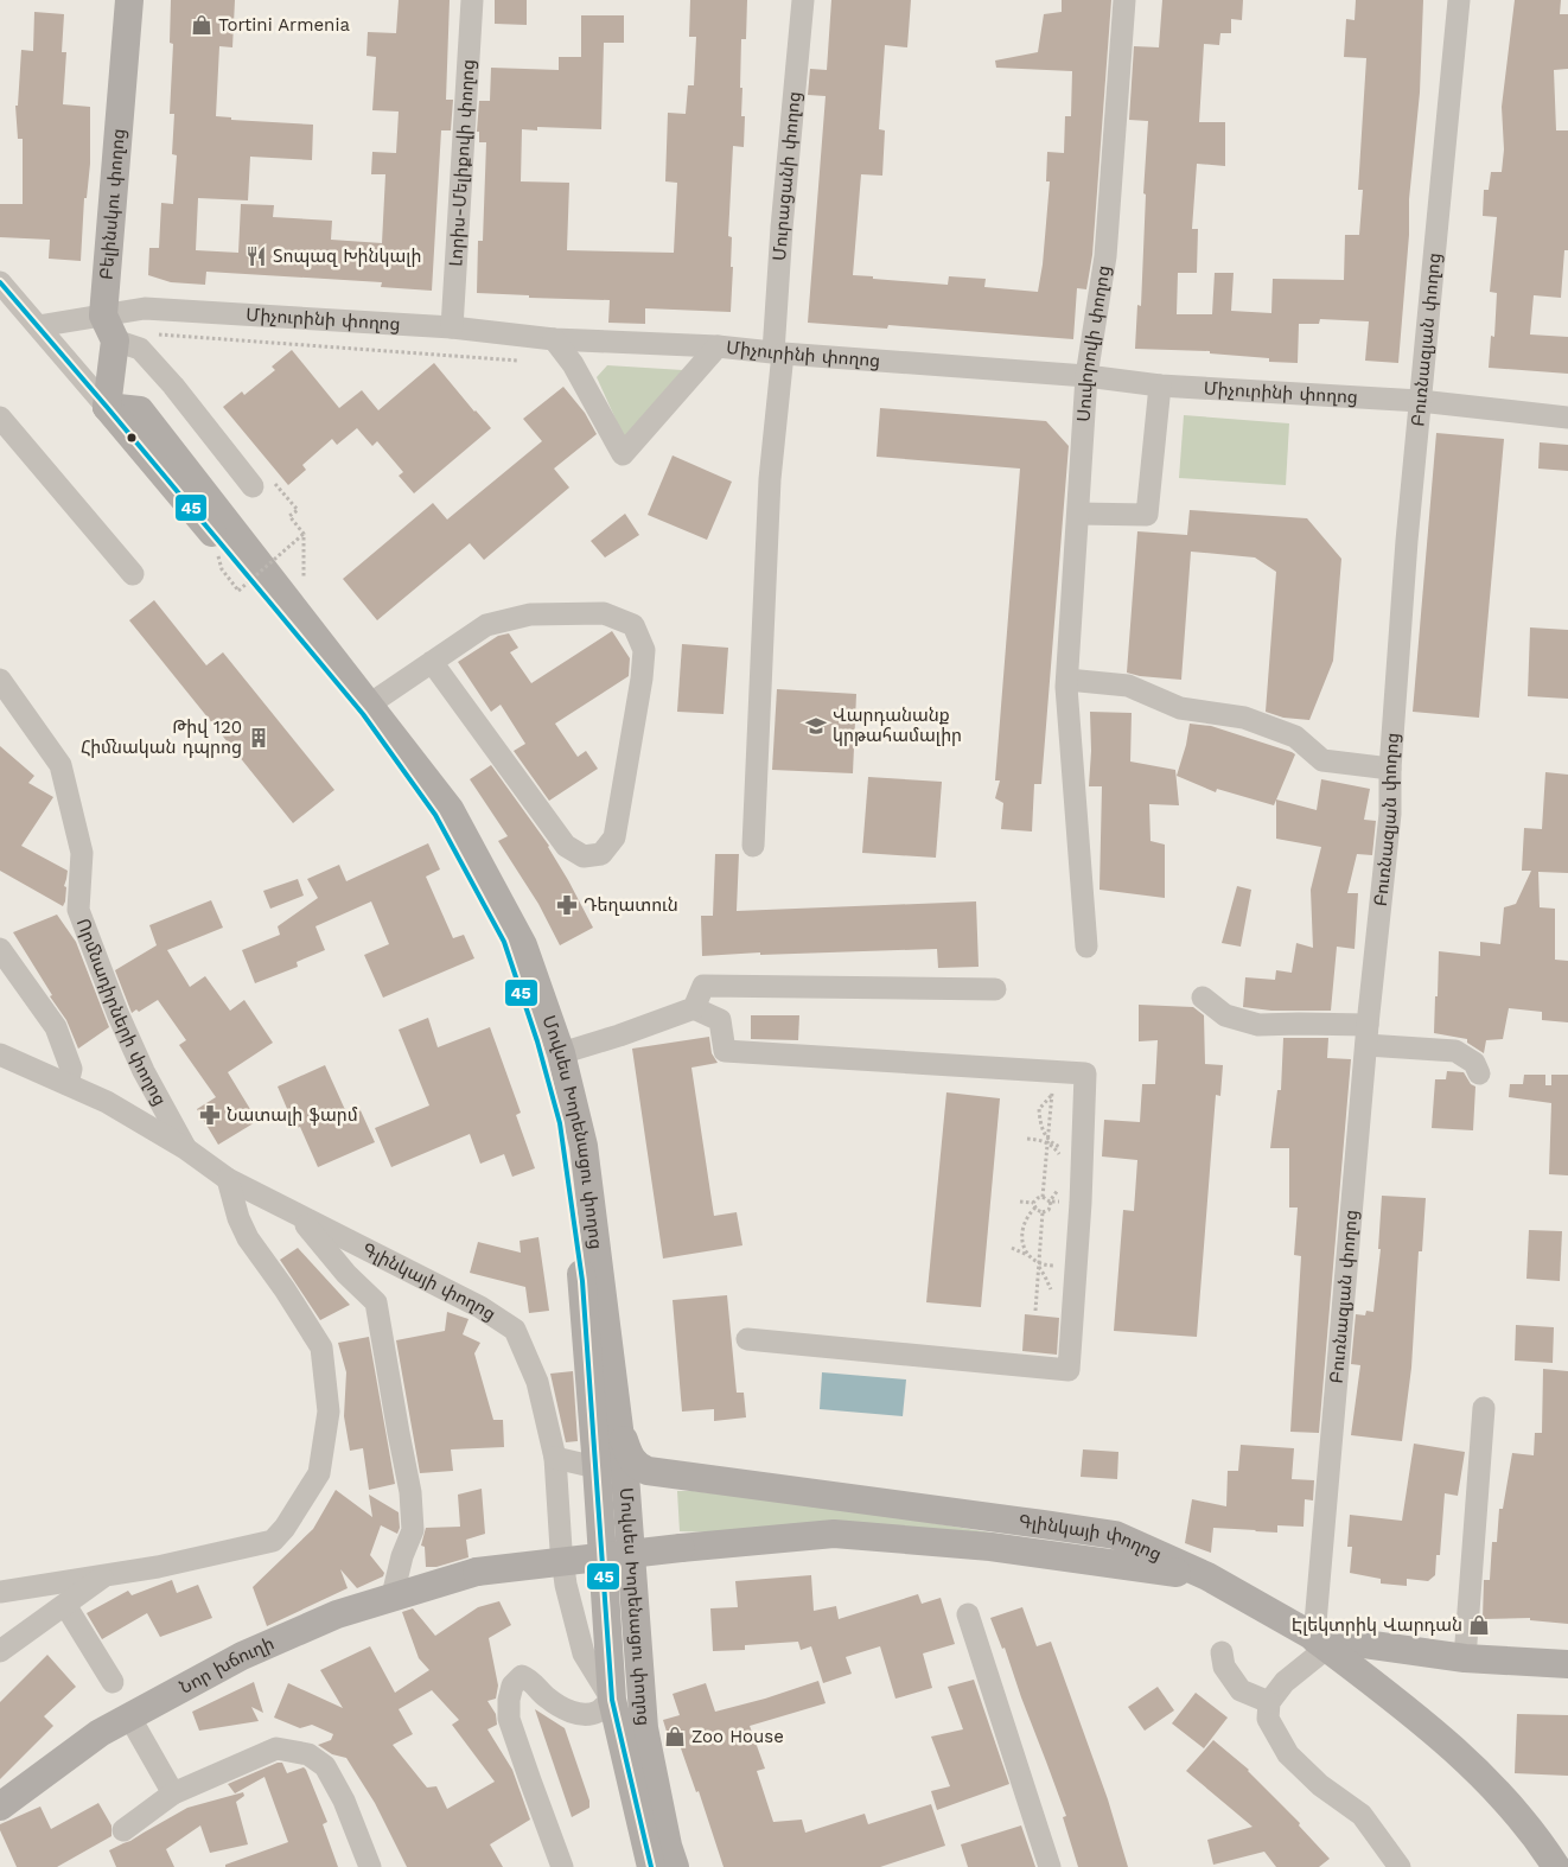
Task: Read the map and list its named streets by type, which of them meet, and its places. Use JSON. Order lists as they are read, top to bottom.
{
  "streets": {
    "main road": [
      "Բելինսկու փողոց",
      "Մովսես Խորենացու փողոց",
      "Գլինկայի փողոց",
      "Նոր խճուղի"
    ],
    "street": [
      "Լորիս-Մելիքովի փողոց",
      "Մուրացանի փողոց",
      "Միչուրինի փողոց",
      "Բուռնազյան փողոց",
      "Սուվորովի փողոց",
      "Որմնադիրների փողոց"
    ]
  },
  "crossings": [
    ["Լորիս-Մելիքովի փողոց", "Միչուրինի փողոց"],
    ["Մուրացանի փողոց", "Միչուրինի փողոց"],
    ["Բելինսկու փողոց", "Միչուրինի փողոց"],
    ["Բելինսկու փողոց", "Մովսես Խորենացու փողոց"],
    ["Միչուրինի փողոց", "Բուռնազյան փողոց"],
    ["Միչուրինի փողոց", "Սուվորովի փողոց"],
    ["Միչուրինի փողոց", "Մովսես Խորենացու փողոց"],
    ["Բուռնազյան փողոց", "Գլինկայի փողոց"],
    ["Որմնադիրների փողոց", "Գլինկայի փողոց"],
    ["Մովսես Խորենացու փողոց", "Գլինկայի փողոց"],
    ["Գլինկայի փողոց", "Նոր խճուղի"]
  ],
  "places": {
    "shop": ["Tortini Armenia", "Էլեկտրիկ Վարդան", "Zoo House"],
    "restaurant": ["Տոպազ Խինկալի"],
    "school or university": ["Վարդանանք կրթահամալիր"],
    "building": ["Թիվ 120 Հիմնական դպրոց"],
    "pharmacy": ["Դեղատուն", "Նատալի ֆարմ"]
  },
  "lines": ["transit line 45"]
}
